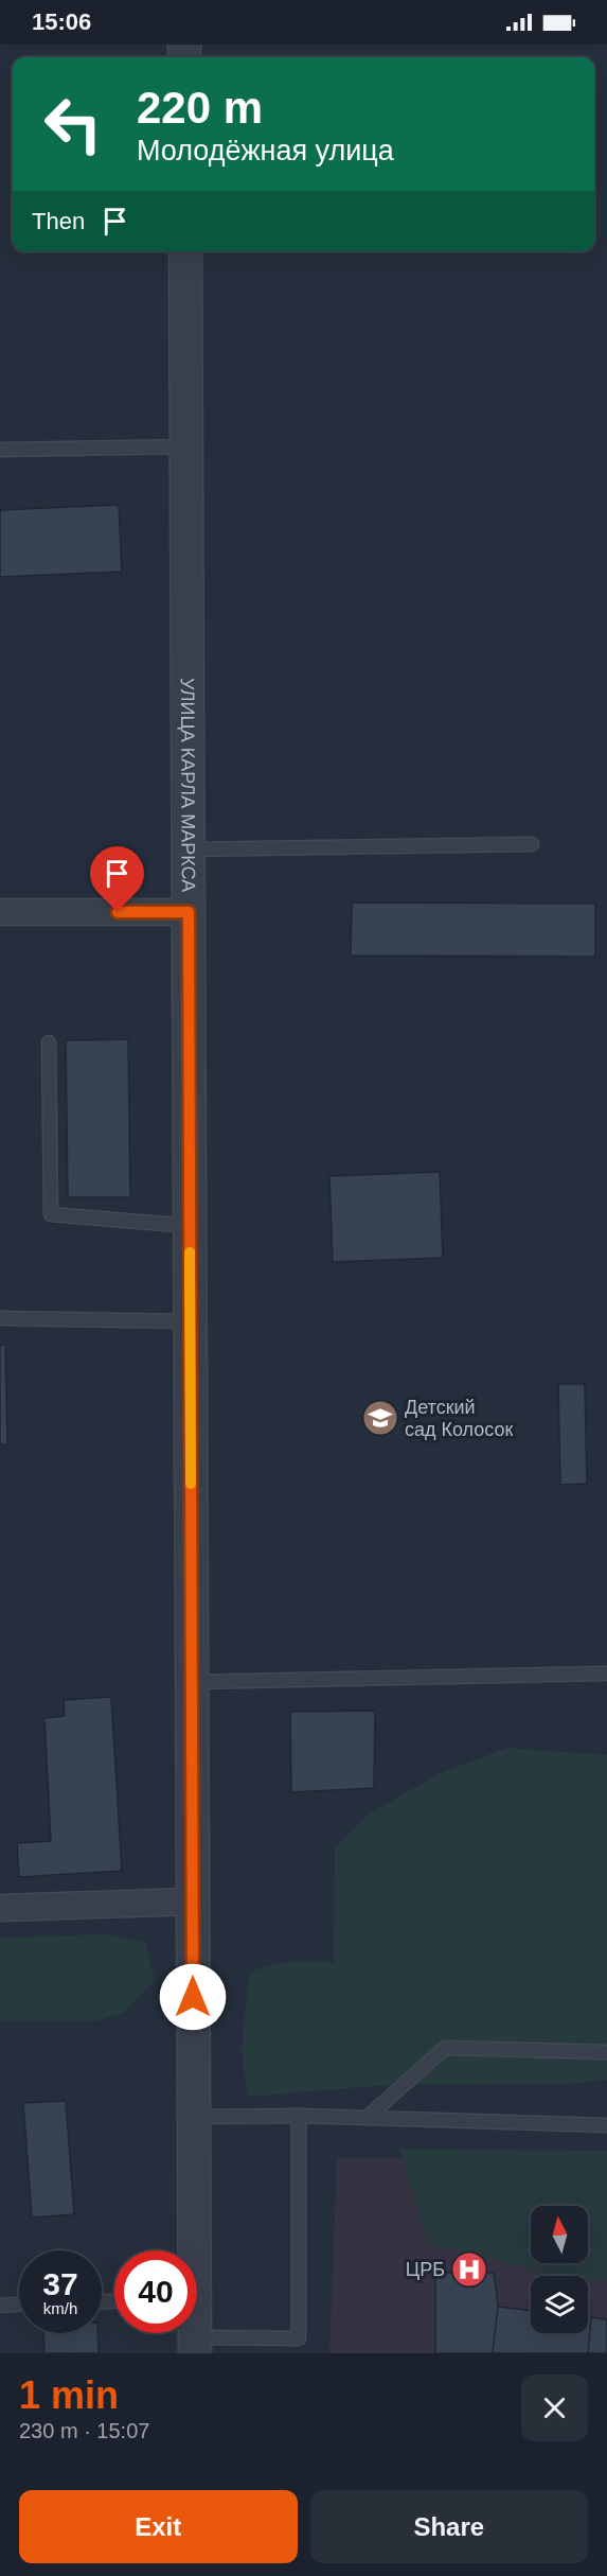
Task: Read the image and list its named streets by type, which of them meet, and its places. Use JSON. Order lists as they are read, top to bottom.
{
  "streets": {
    "street": ["УЛИЦА КАРЛА МАРКСА"]
  },
  "places": {
    "school or university": ["Детский сад Колосок"],
    "hospital": ["ЦРБ"]
  },
  "north": "top",
  "page": {
    "status": "15:06",
    "turn": ["220 m", "Молодёжная улица"],
    "then": "Then",
    "speed": "37 km/h",
    "limit": "40",
    "heading": ["1 min", "230 m · 15:07"],
    "buttons": ["Exit", "Share"]
  }
}
